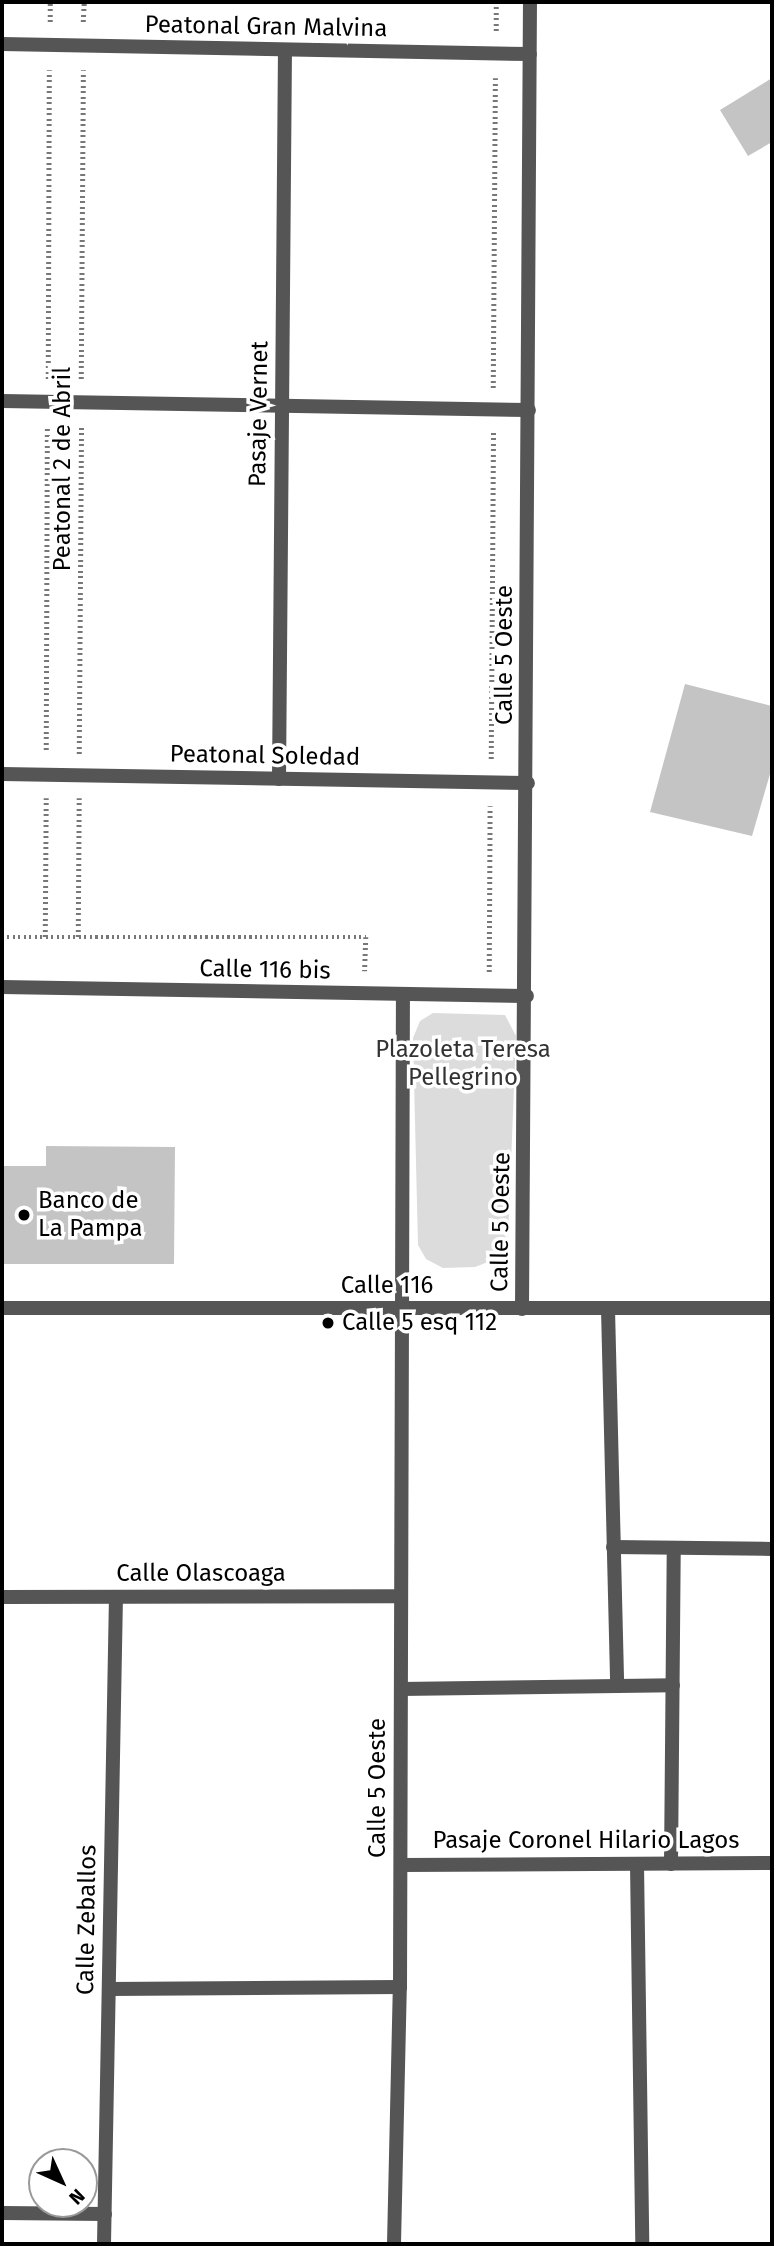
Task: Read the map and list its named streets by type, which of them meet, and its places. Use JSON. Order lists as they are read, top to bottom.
{
  "streets": {
    "street": [
      "Peatonal Gran Malvina",
      "Pasaje Vernet",
      "Calle 5 Oeste",
      "Peatonal Soledad",
      "Calle 116 bis",
      "Calle 116",
      "Calle Olascoaga",
      "Pasaje Coronel Hilario Lagos",
      "Calle Zeballos"
    ],
    "path": ["Peatonal 2 de Abril"]
  },
  "crossings": [
    ["Peatonal Gran Malvina", "Pasaje Vernet"],
    ["Peatonal Gran Malvina", "Peatonal 2 de Abril"],
    ["Peatonal Gran Malvina", "Calle 5 Oeste"],
    ["Pasaje Vernet", "Peatonal Soledad"],
    ["Peatonal 2 de Abril", "Peatonal Soledad"],
    ["Calle 5 Oeste", "Peatonal Soledad"],
    ["Calle 5 Oeste", "Calle 116 bis"],
    ["Calle 5 Oeste", "Calle 116"],
    ["Calle 5 Oeste", "Calle Olascoaga"],
    ["Calle 5 Oeste", "Pasaje Coronel Hilario Lagos"],
    ["Calle Olascoaga", "Calle Zeballos"]
  ],
  "parks": ["Plazoleta Teresa Pellegrino"],
  "places": ["Banco de La Pampa", "Calle 5 esq 112"],
  "north": "bottom right"
}
